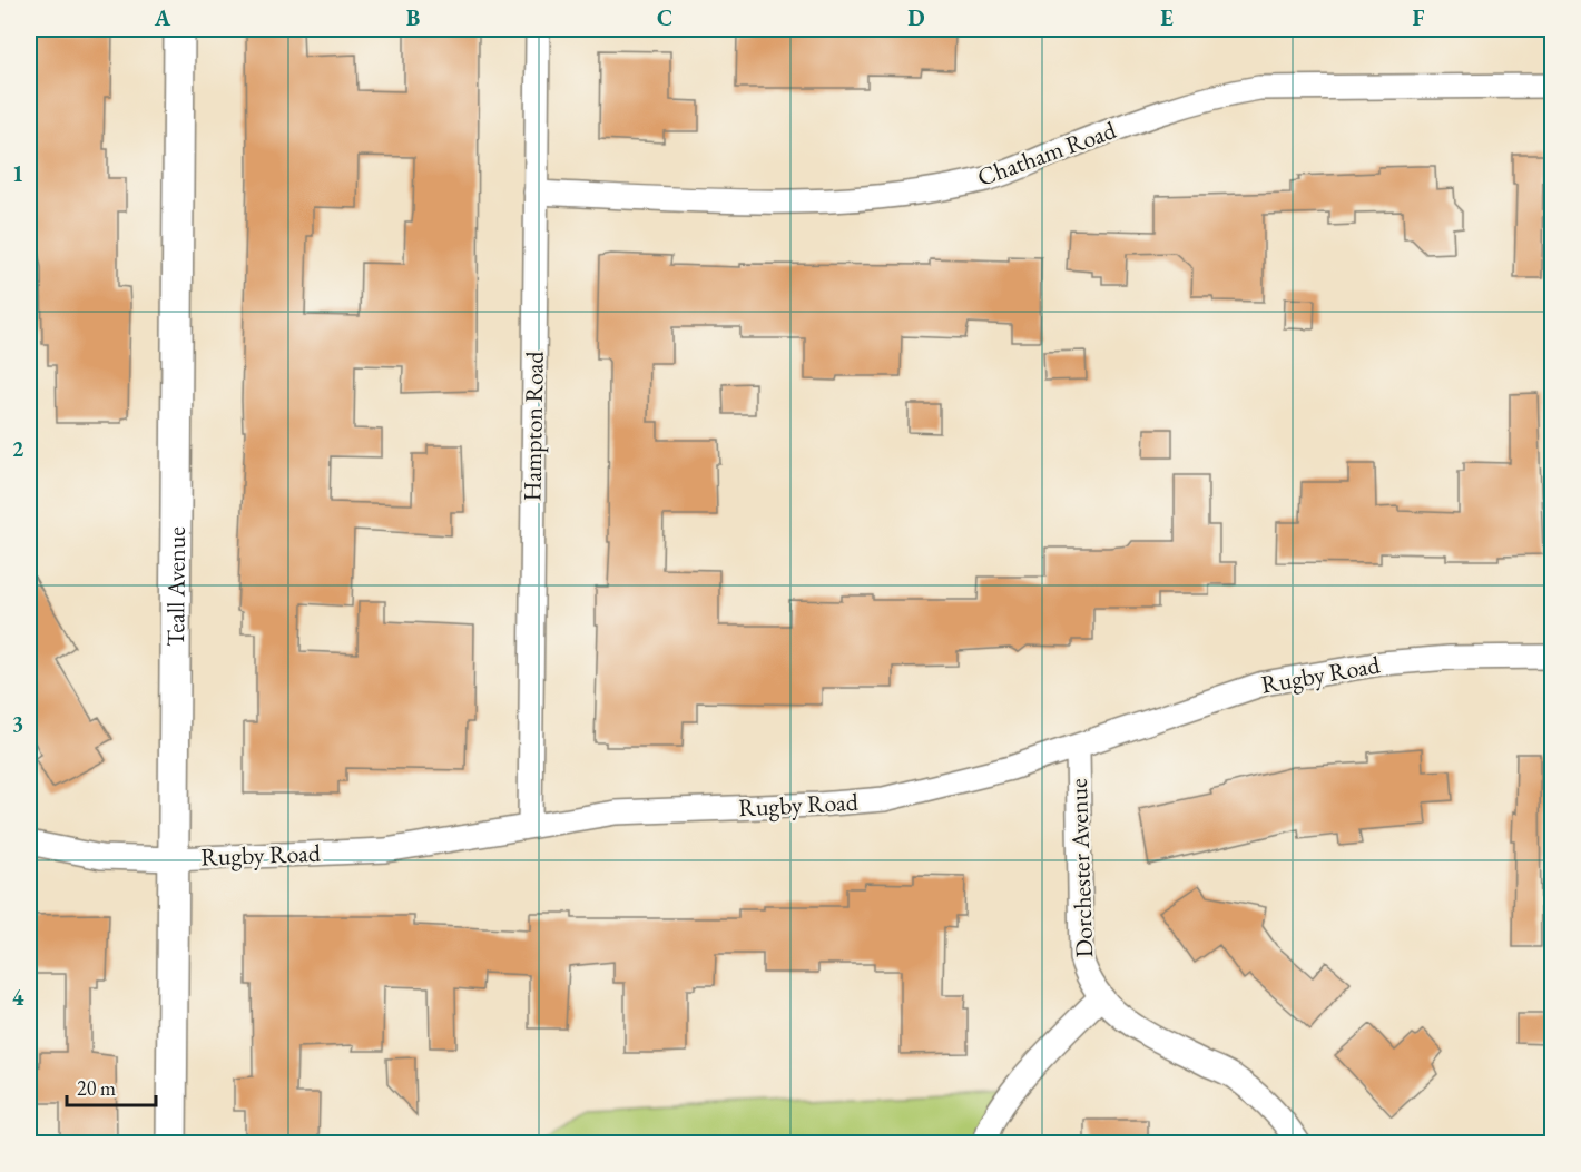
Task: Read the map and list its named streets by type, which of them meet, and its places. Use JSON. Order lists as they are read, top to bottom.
{
  "streets": {
    "street": [
      "Chatham Road",
      "Hampton Road",
      "Teall Avenue",
      "Rugby Road",
      "Dorchester Avenue"
    ]
  },
  "crossings": [
    ["Chatham Road", "Hampton Road"],
    ["Hampton Road", "Rugby Road"],
    ["Teall Avenue", "Rugby Road"],
    ["Rugby Road", "Dorchester Avenue"]
  ],
  "scale_bar": "20 m",
  "grid": {
    "columns": [
      "A",
      "B",
      "C",
      "D",
      "E",
      "F"
    ],
    "rows": [
      "1",
      "2",
      "3",
      "4"
    ]
  }
}
